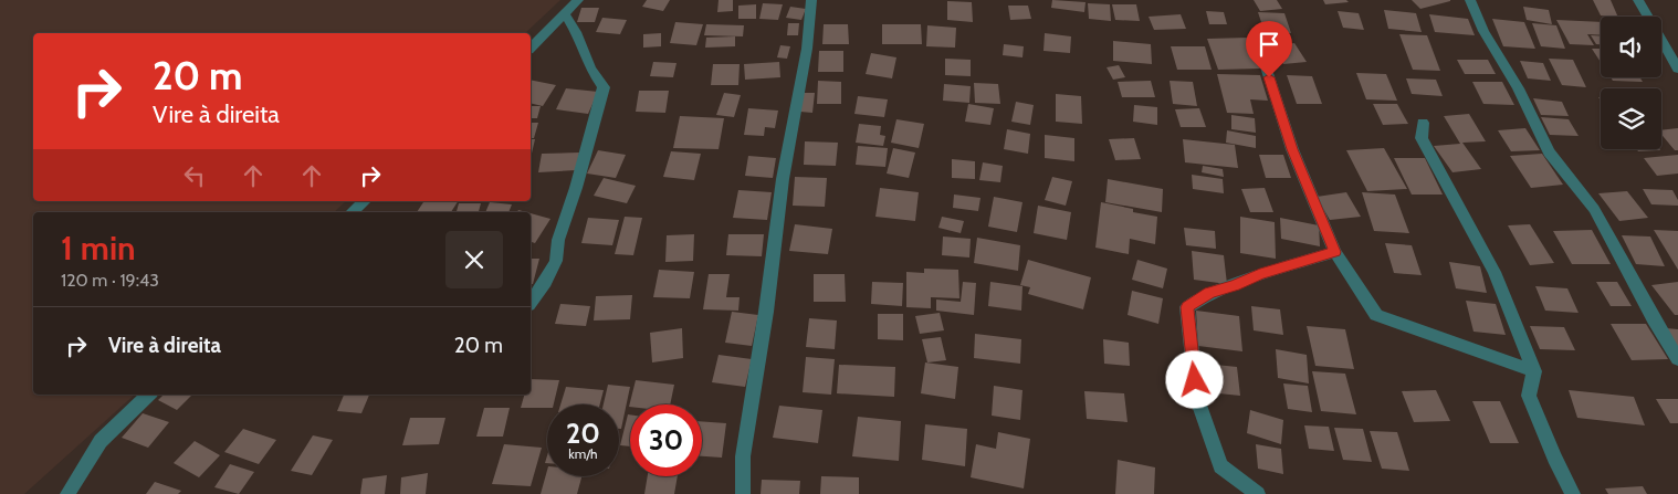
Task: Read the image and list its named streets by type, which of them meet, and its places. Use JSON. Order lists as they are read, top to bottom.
{
  "page": {
    "turn": ["20 m", "Vire à direita"],
    "heading": ["1 min", "120 m · 19:43"],
    "list": [
      {
        "name": "Vire à direita",
        "value": "20 m"
      }
    ],
    "speed": "20 km/h",
    "limit": "30"
  }
}
